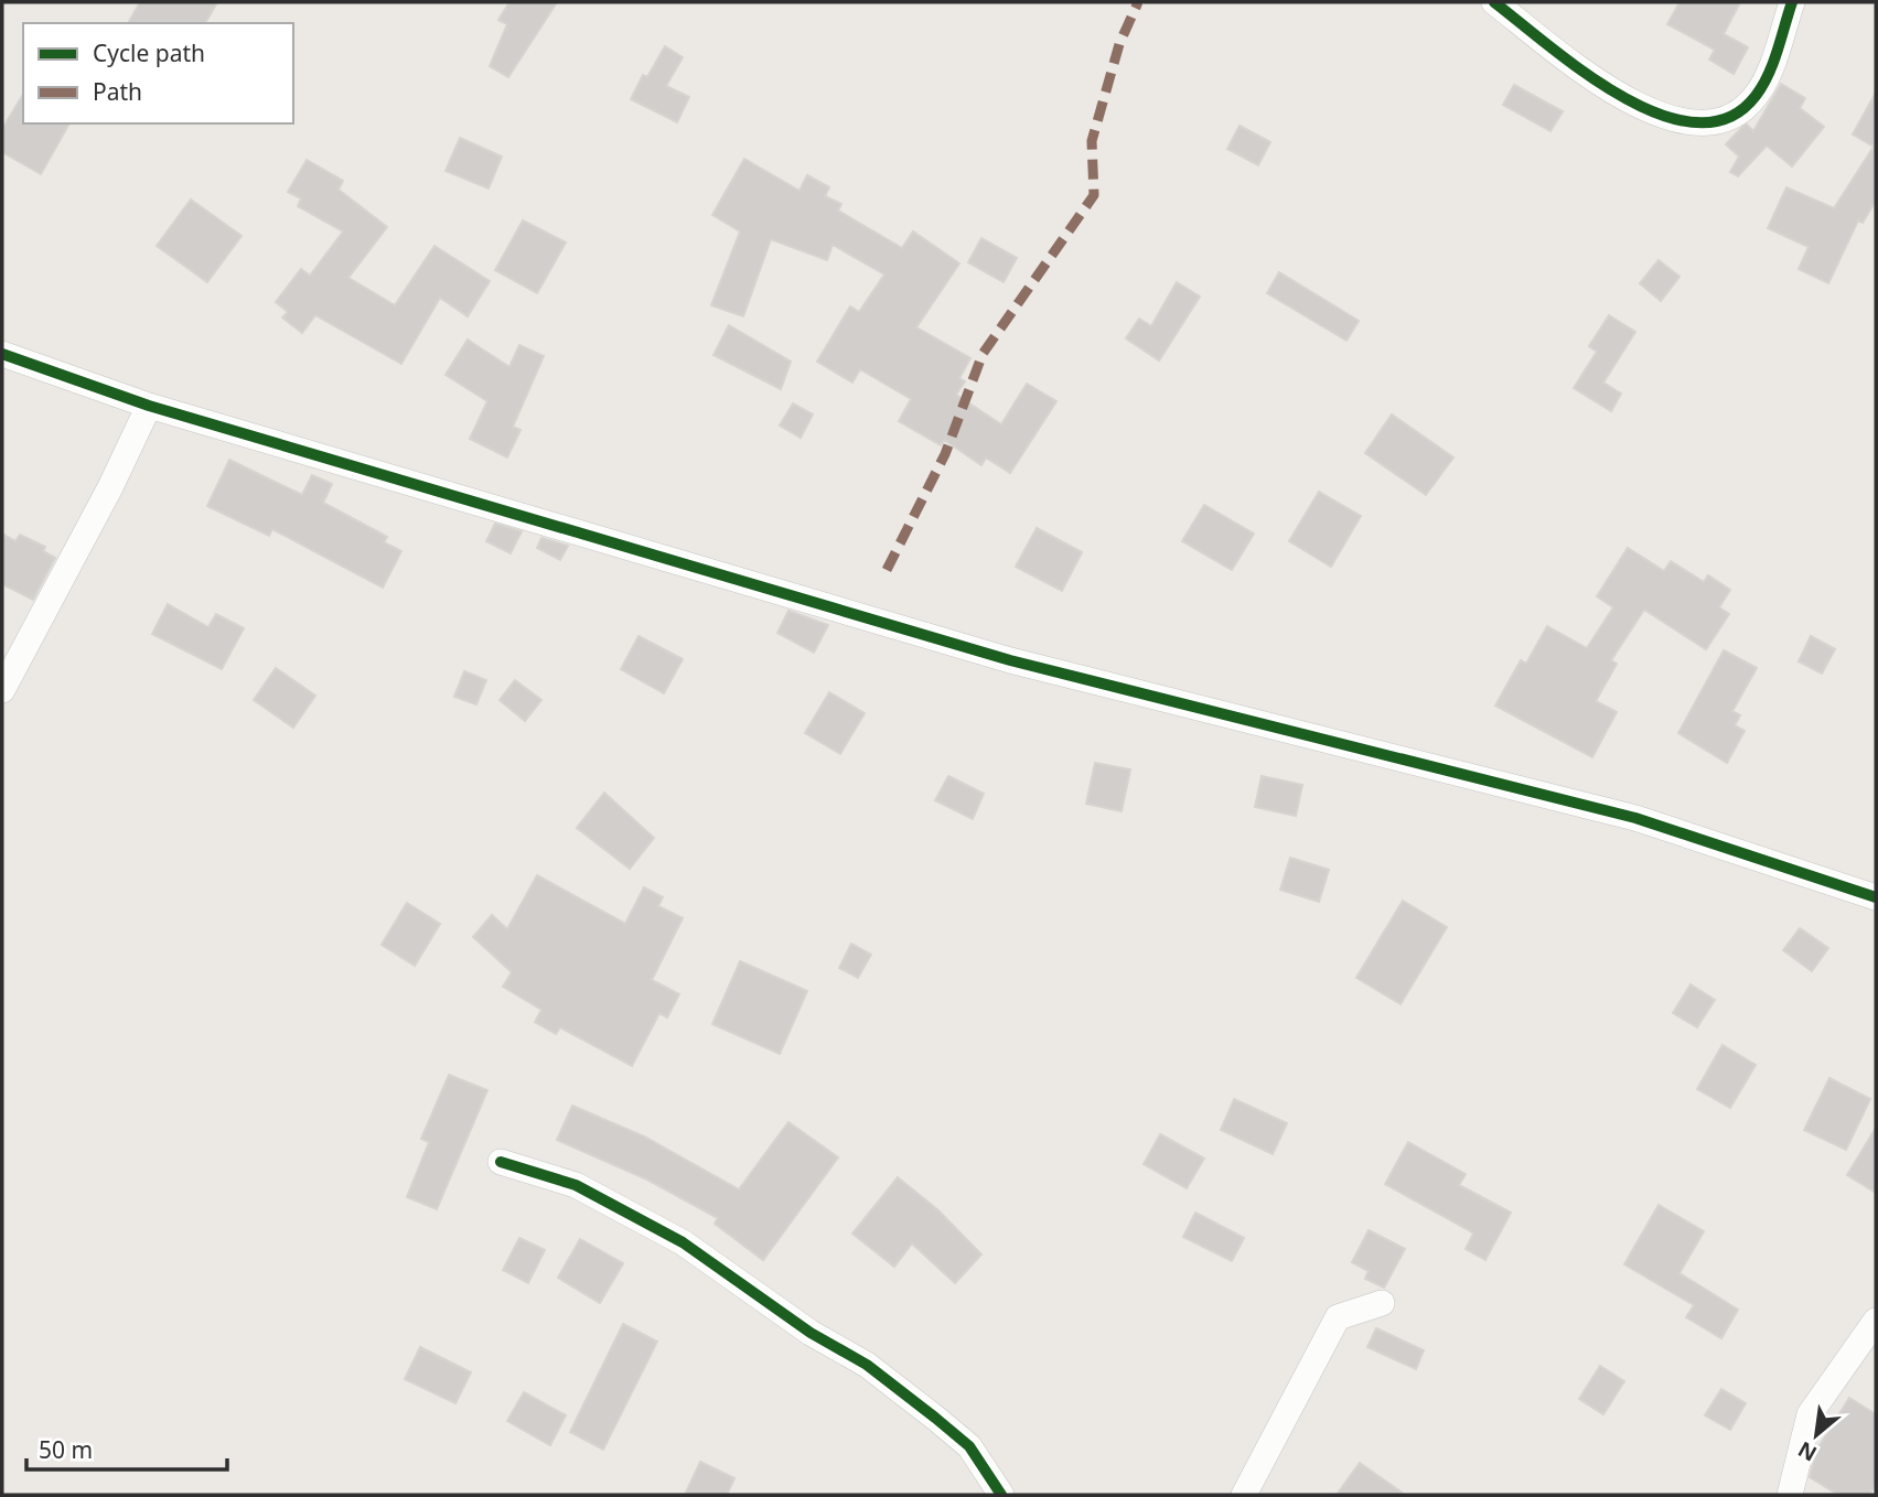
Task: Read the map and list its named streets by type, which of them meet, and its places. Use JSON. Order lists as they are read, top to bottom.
{
  "legend": ["Cycle path", "Path"],
  "scale_bar": "50 m",
  "north": "bottom left"
}
